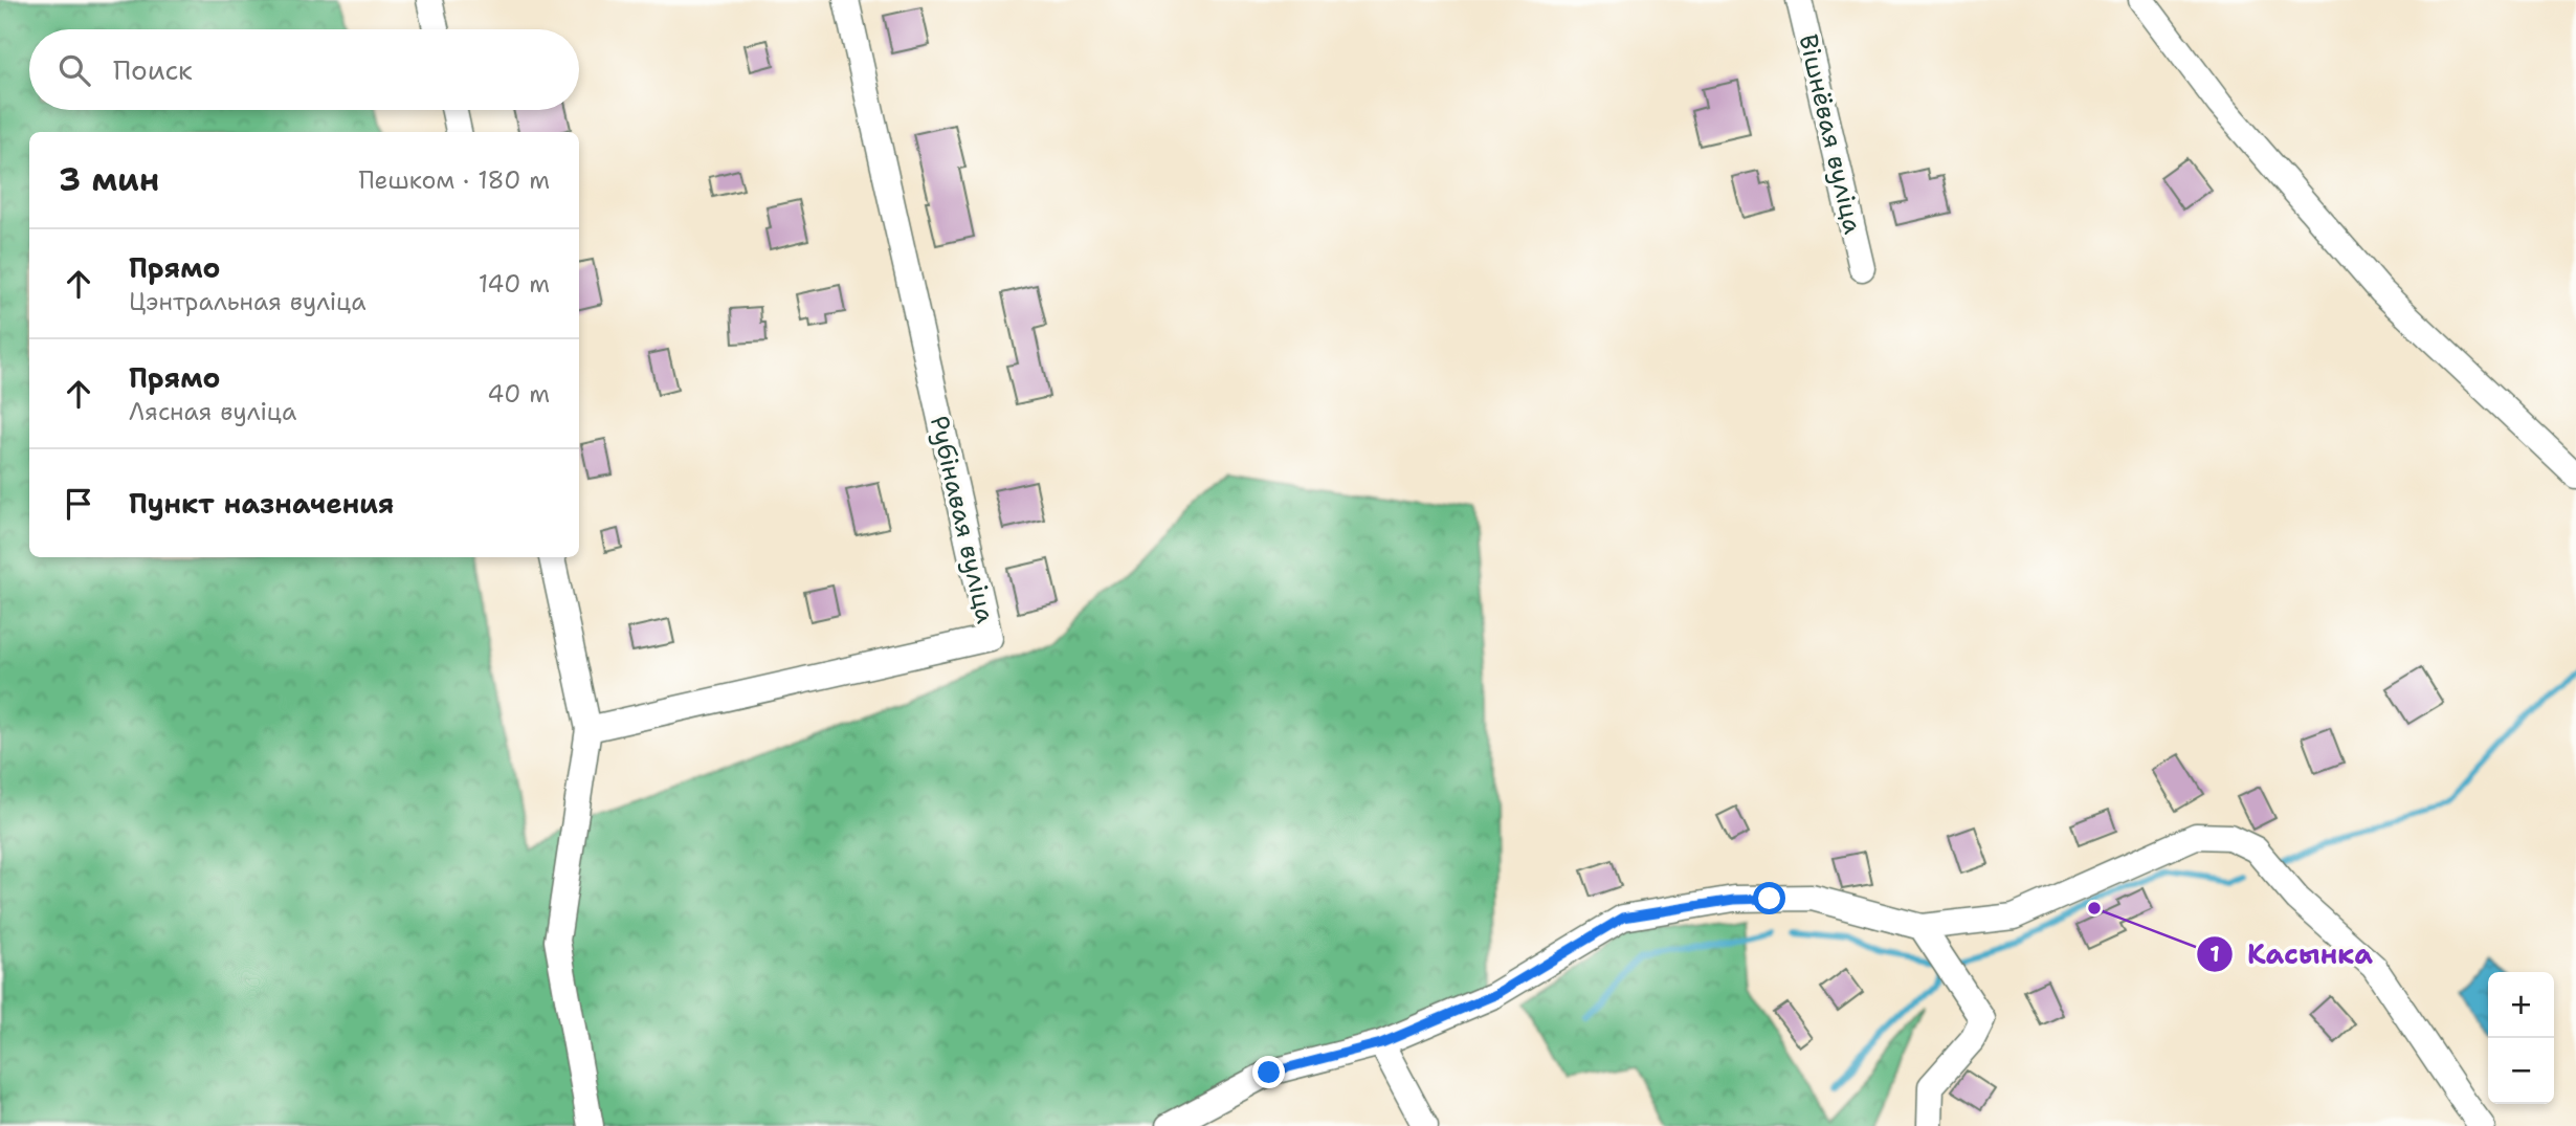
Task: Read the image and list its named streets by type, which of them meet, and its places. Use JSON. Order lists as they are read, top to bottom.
{
  "streets": {
    "street": ["Вішнёвая вуліца", "Рубінавая вуліца"]
  },
  "places": ["Касынка"],
  "page": {
    "search": "Поиск",
    "heading": ["3 мин", "Пешком · 180 m"],
    "list": [
      ["Прямо", "Цэнтральная вуліца", "140 m"],
      ["Прямо", "Лясная вуліца", "40 m"],
      "Пункт назначения"
    ],
    "map_buttons": ["+", "−"]
  }
}
